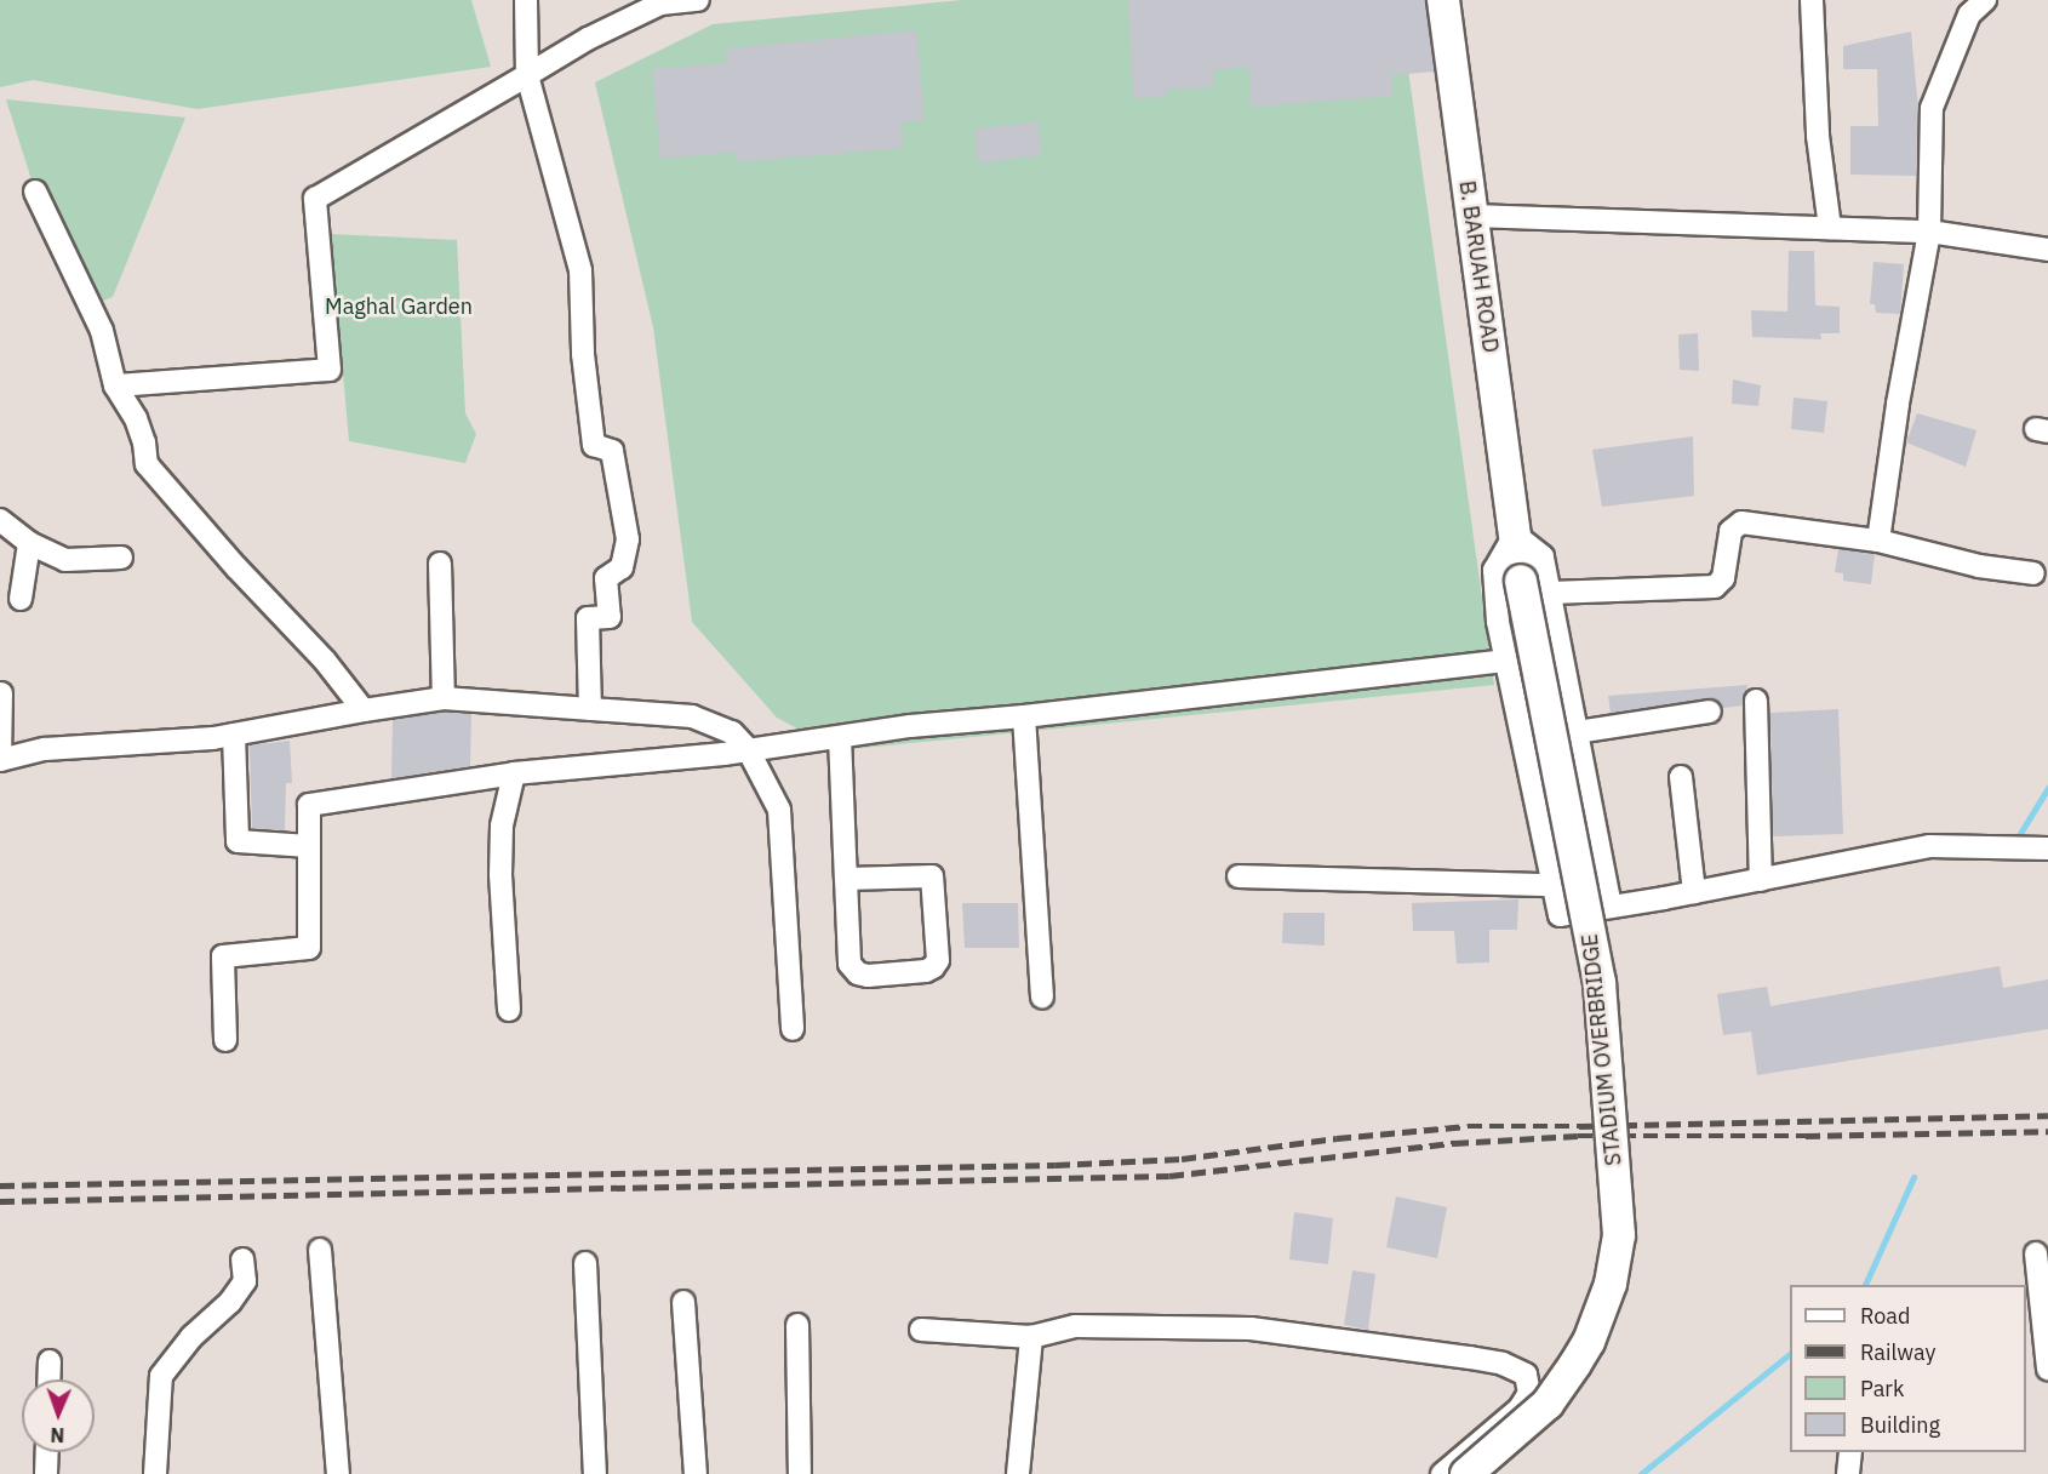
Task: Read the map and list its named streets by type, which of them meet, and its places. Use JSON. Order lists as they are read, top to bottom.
{
  "streets": {
    "main road": ["B. BARUAH ROAD", "STADIUM OVERBRIDGE"]
  },
  "crossings": [
    ["B. BARUAH ROAD", "STADIUM OVERBRIDGE"]
  ],
  "parks": ["Maghal Garden"],
  "legend": [
    "Road",
    "Railway",
    "Park",
    "Building"
  ],
  "north": "bottom"
}
